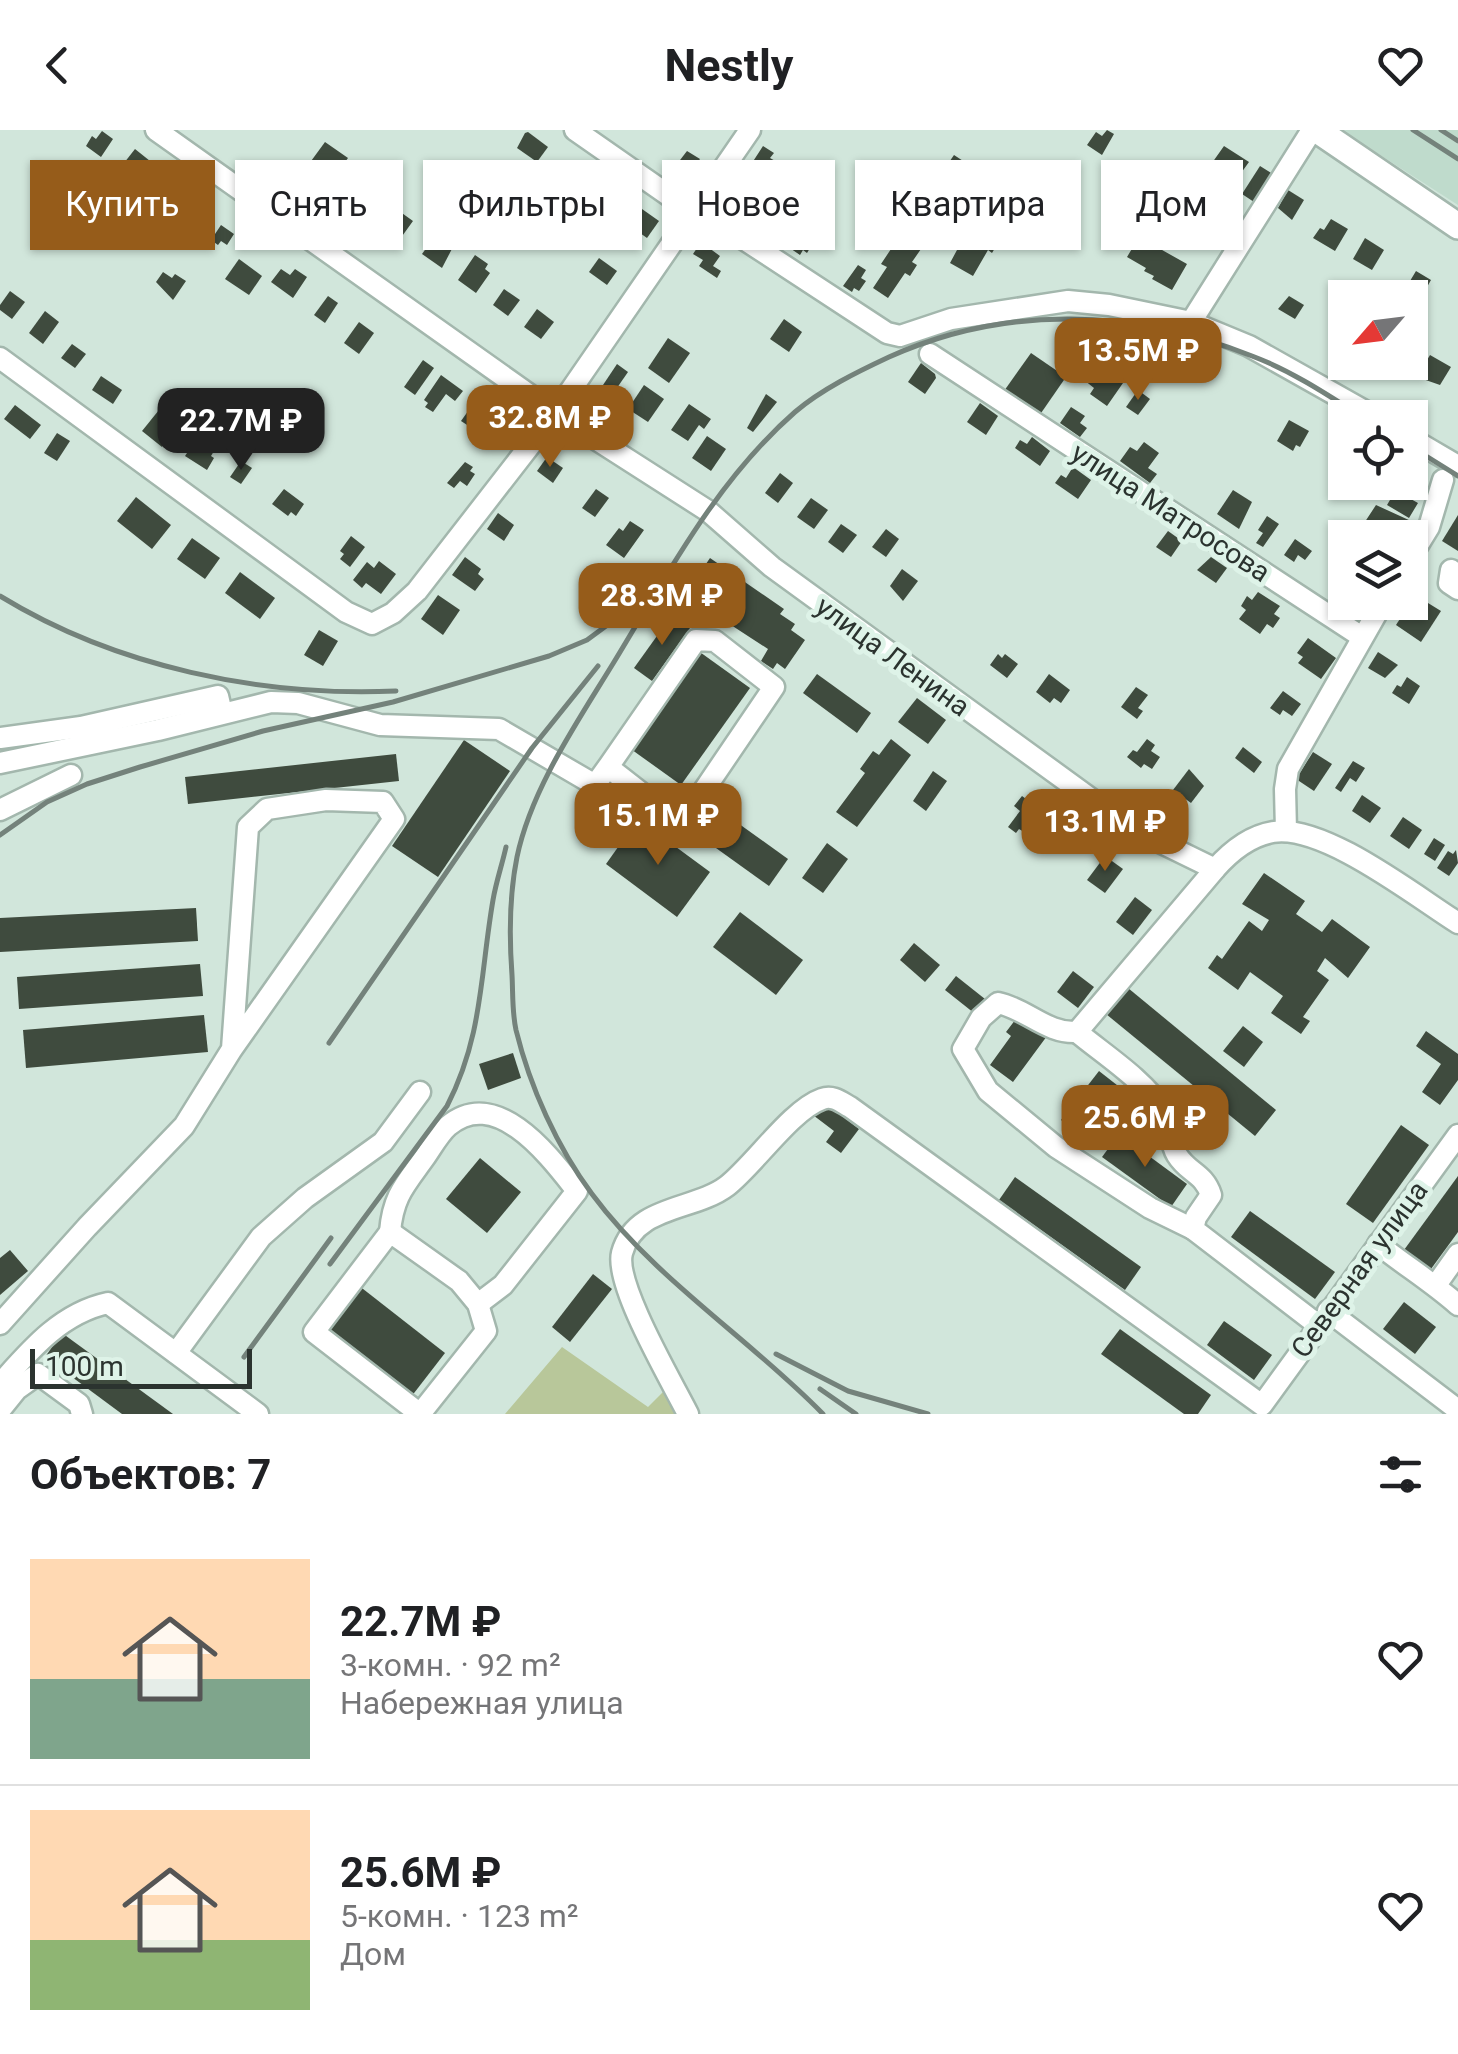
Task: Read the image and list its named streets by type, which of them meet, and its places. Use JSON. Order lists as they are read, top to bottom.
{
  "streets": {
    "street": ["улица Матросова", "улица Ленина", "Северная улица"]
  },
  "scale_bar": "100 m",
  "north": "bottom left",
  "page": {
    "header": "Nestly",
    "chip": [
      "Купить",
      "Снять",
      "Фильтры",
      "Новое",
      "Квартира",
      "Дом"
    ],
    "price": [
      "13.5M ₽",
      "32.8M ₽",
      "22.7M ₽",
      "28.3M ₽",
      "15.1M ₽",
      "13.1M ₽",
      "25.6M ₽"
    ],
    "scale": "100 m",
    "heading": "Объектов: 7",
    "list": [
      {
        "name": "22.7M ₽",
        "note": "3-комн. · 92 m² · Набережная улица"
      },
      {
        "name": "25.6M ₽",
        "note": "5-комн. · 123 m² · Дом"
      }
    ]
  }
}
